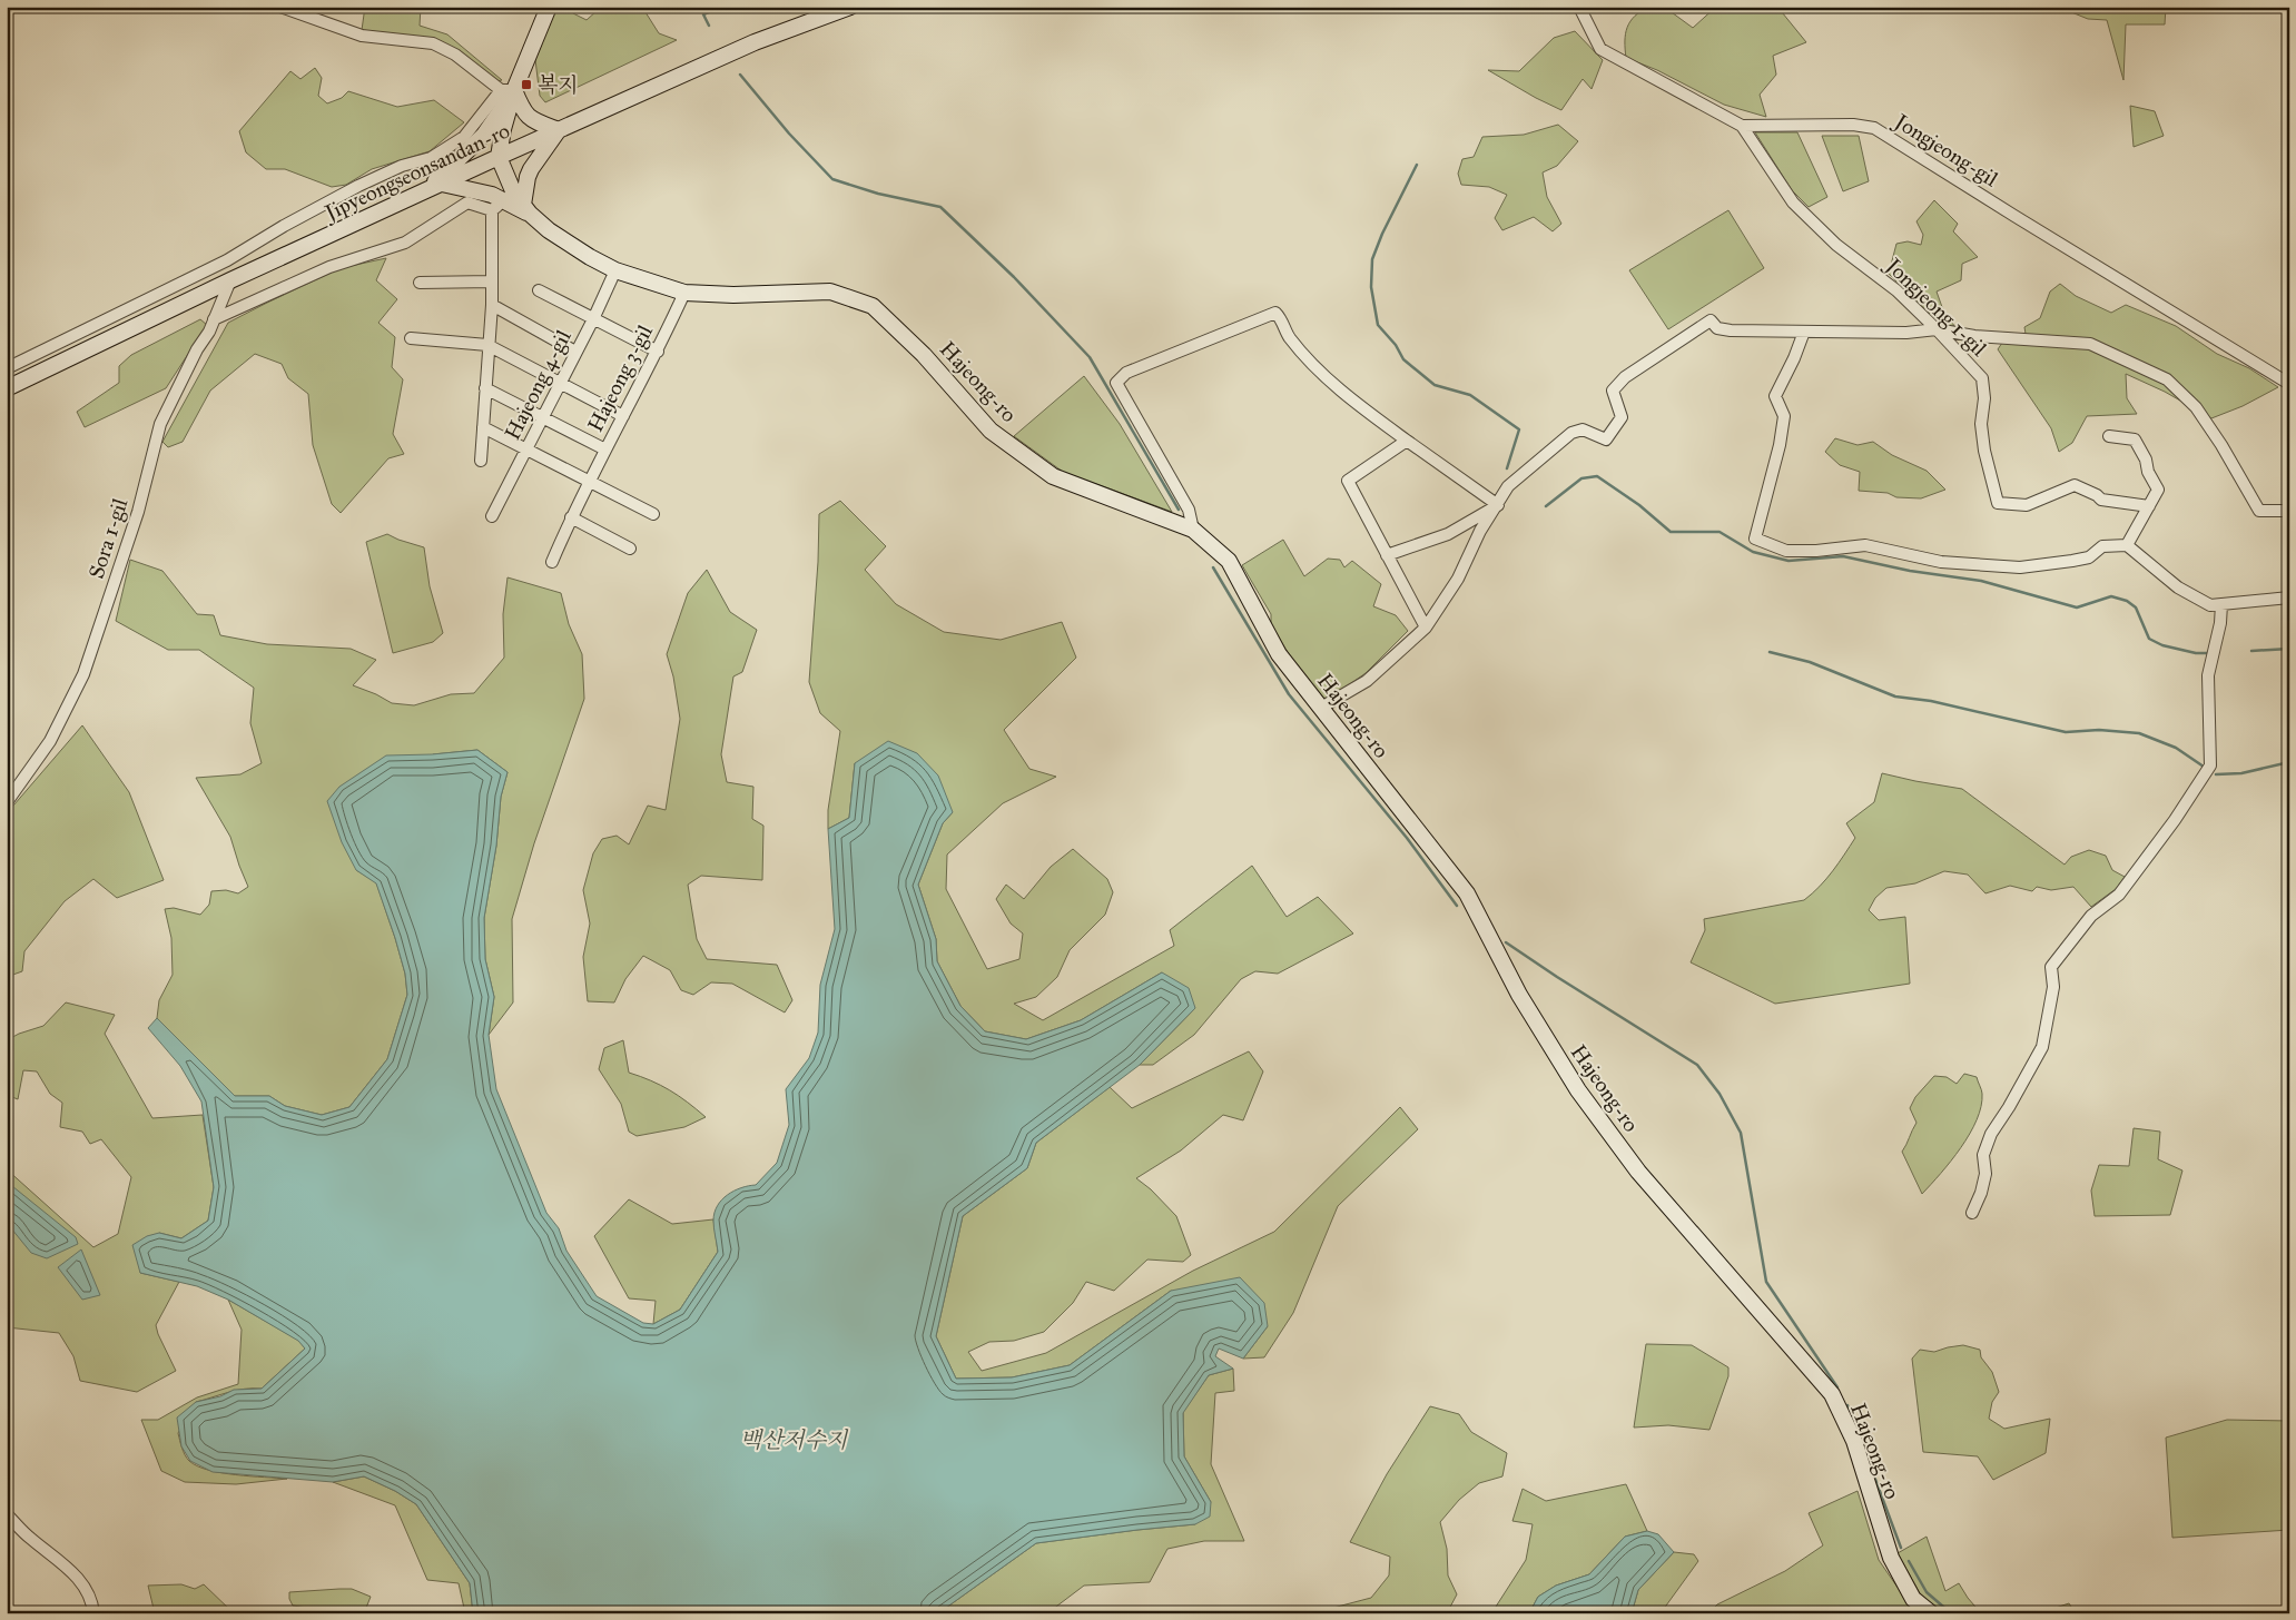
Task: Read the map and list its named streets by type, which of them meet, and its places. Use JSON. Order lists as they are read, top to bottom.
{
  "streets": {
    "street": [
      "Jongjeong-gil",
      "Jipyeongseonsandan-ro",
      "Jongjeong 1-gil",
      "Hajeong 3-gil",
      "Hajeong-ro",
      "Hajeong 4-gil",
      "Sora 1-gil"
    ]
  },
  "crossings": [
    ["Jongjeong-gil", "Jongjeong 1-gil"],
    ["Jipyeongseonsandan-ro", "Hajeong-ro"],
    ["Jipyeongseonsandan-ro", "Sora 1-gil"],
    ["Hajeong 3-gil", "Hajeong-ro"],
    ["Hajeong-ro", "Hajeong 4-gil"]
  ],
  "water": ["백산저수지"],
  "places": {
    "transit": ["복지"]
  }
}
